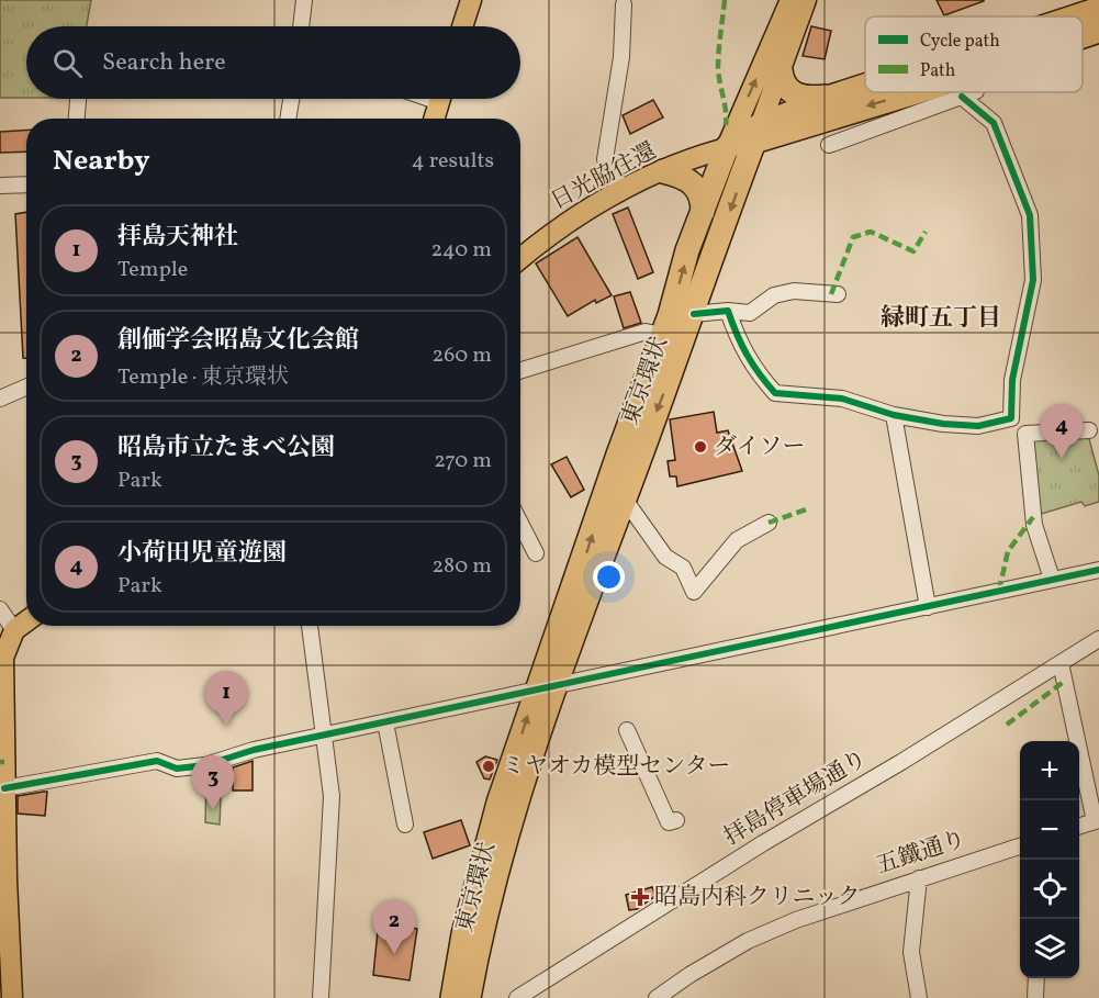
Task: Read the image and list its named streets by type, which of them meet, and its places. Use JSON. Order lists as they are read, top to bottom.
{
  "streets": {
    "highway": ["東京環状"],
    "main road": ["日光脇往還"],
    "street": ["拝島停車場通り", "五鐵通り"]
  },
  "crossings": [
    ["日光脇往還", "東京環状"]
  ],
  "districts": ["緑町五丁目"],
  "places": {
    "other": ["ダイソー", "ミヤオカ模型センター"],
    "health": ["昭島内科クリニック"]
  },
  "legend": ["Cycle path", "Path"],
  "page": {
    "search": "Search here",
    "heading": ["Nearby", "4 results"],
    "list": [
      {
        "mark": "1",
        "name": "拝島天神社",
        "note": "Temple",
        "value": "240 m"
      },
      {
        "mark": "2",
        "name": "創価学会昭島文化会館",
        "note": "Temple · 東京環状",
        "value": "260 m"
      },
      {
        "mark": "3",
        "name": "昭島市立たまべ公園",
        "note": "Park",
        "value": "270 m"
      },
      {
        "mark": "4",
        "name": "小荷田児童遊園",
        "note": "Park",
        "value": "280 m"
      }
    ],
    "pins": [
      "4",
      "1",
      "3",
      "2"
    ],
    "map_buttons": ["+", "−"]
  }
}
